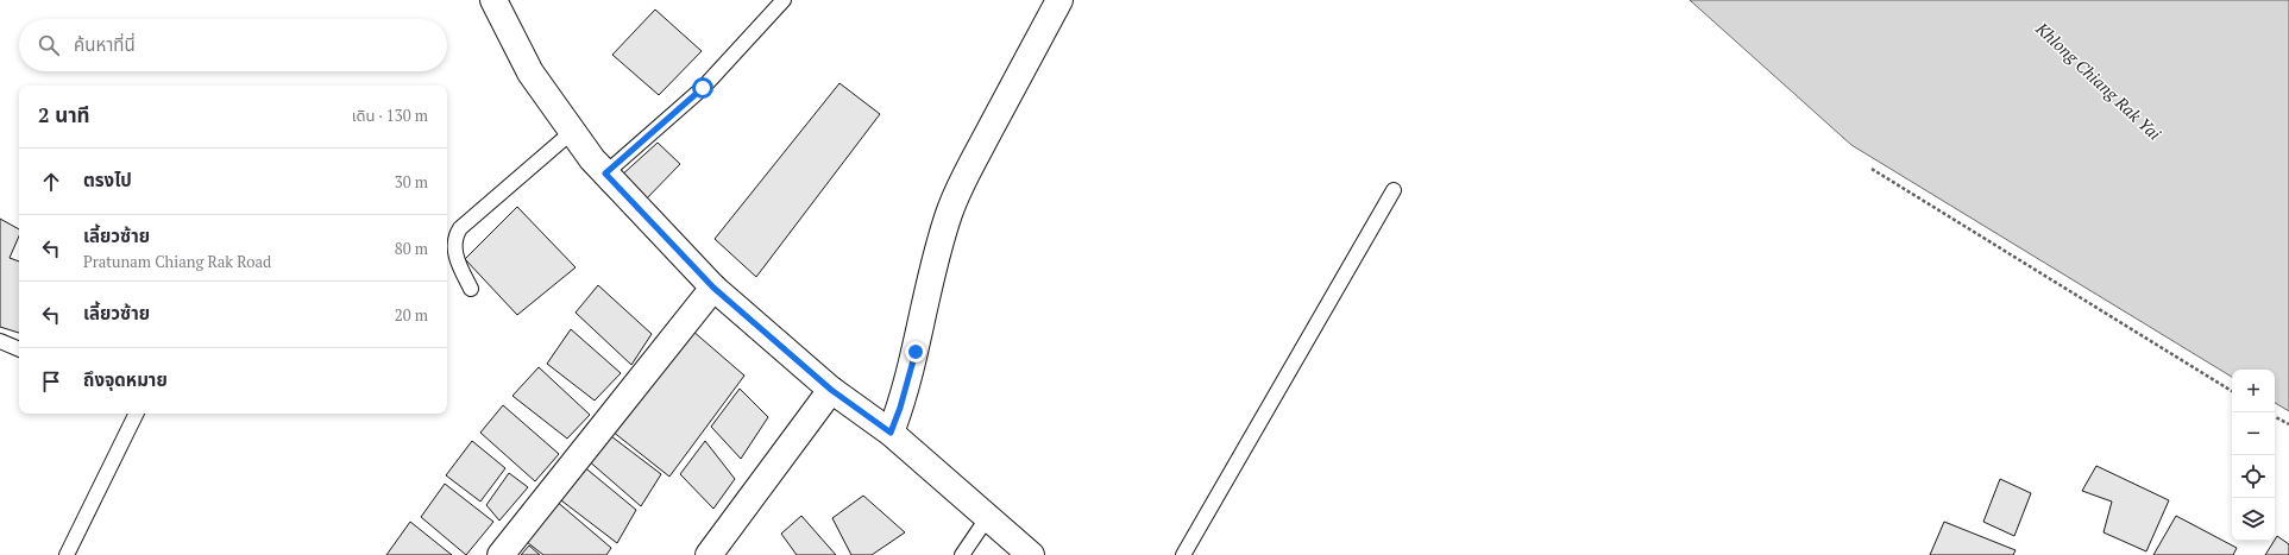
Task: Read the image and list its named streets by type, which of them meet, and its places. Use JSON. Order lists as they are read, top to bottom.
{
  "water": ["Khlong Chiang Rak Yai"],
  "page": {
    "search": "ค้นหาที่นี่",
    "heading": ["2 นาที", "เดิน · 130 m"],
    "list": [
      ["ตรงไป", "30 m"],
      ["เลี้ยวซ้าย", "Pratunam Chiang Rak Road", "80 m"],
      ["เลี้ยวซ้าย", "20 m"],
      "ถึงจุดหมาย"
    ],
    "map_buttons": ["+", "−"]
  }
}
